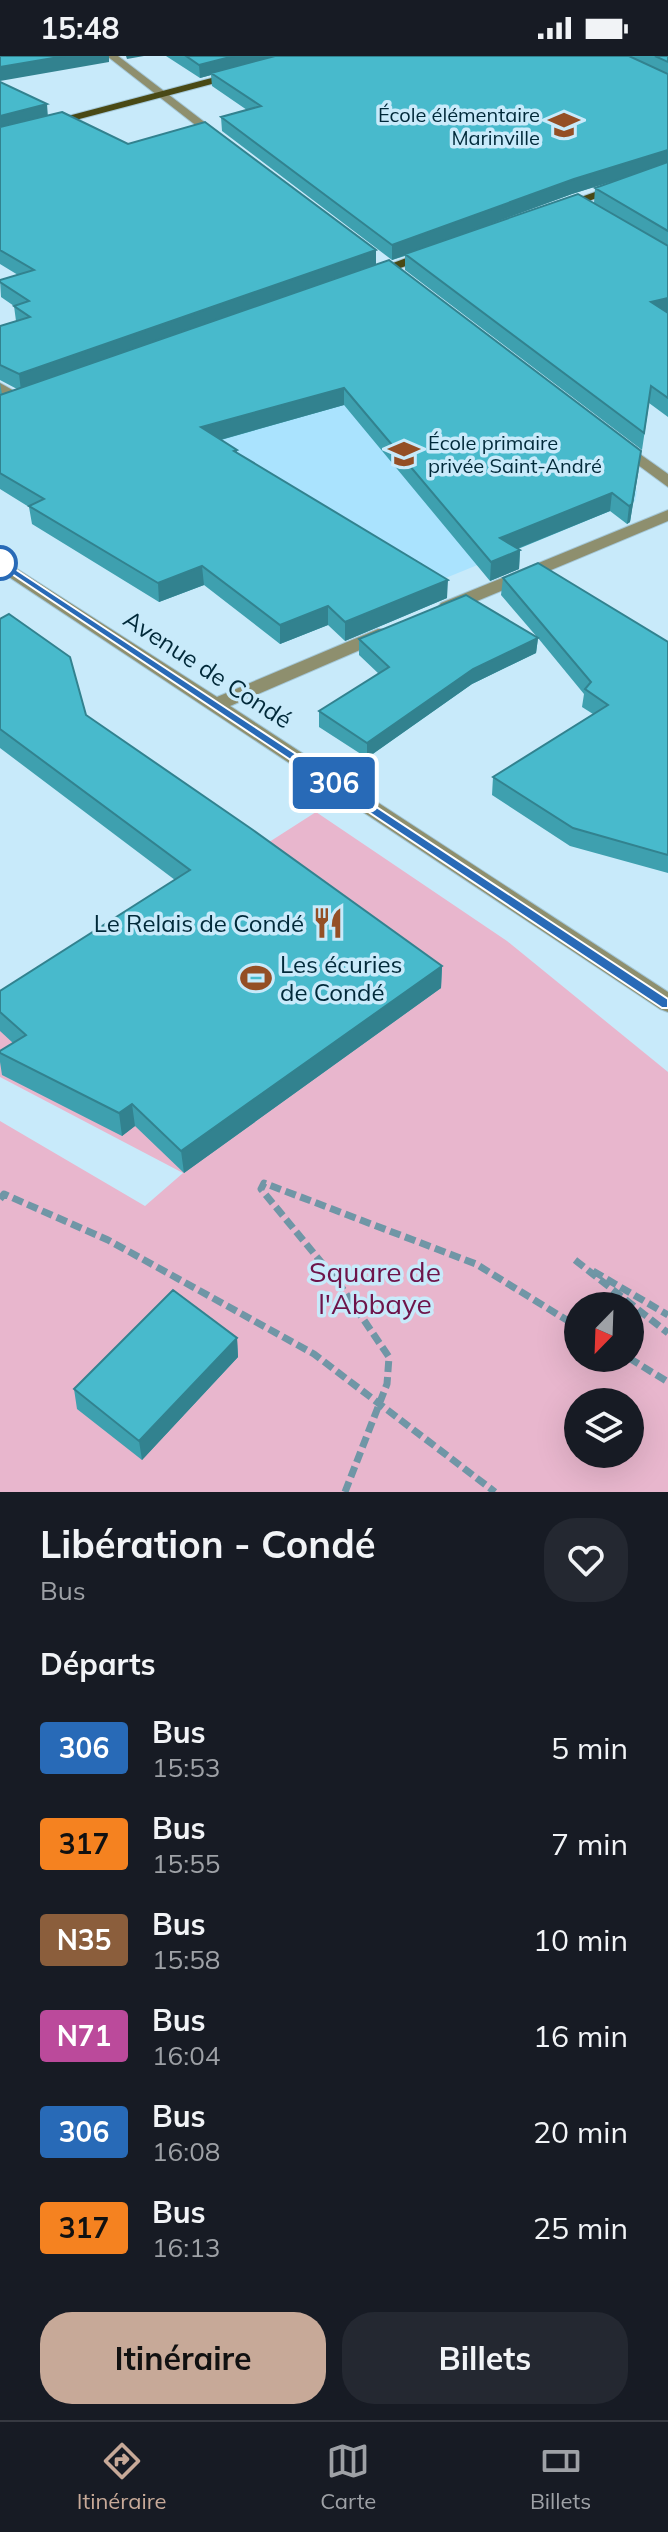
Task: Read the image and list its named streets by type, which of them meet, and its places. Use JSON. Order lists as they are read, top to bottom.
{
  "streets": {
    "street": ["Avenue de Condé"]
  },
  "parks": ["Square de l'Abbaye"],
  "places": {
    "school or university": ["École élémentaire Marinville", "École primaire privée Saint-André"],
    "restaurant": ["Le Relais de Condé"],
    "sports": ["Les écuries de Condé"]
  },
  "lines": ["bus line 306"],
  "north": "bottom left",
  "page": {
    "status": "15:48",
    "on_map": "306",
    "heading": [
      ["Libération - Condé", "Bus"],
      "Départs"
    ],
    "list": [
      {
        "mark": "306",
        "name": "Bus",
        "note": "15:53",
        "value": "5 min"
      },
      {
        "mark": "317",
        "name": "Bus",
        "note": "15:55",
        "value": "7 min"
      },
      {
        "mark": "N35",
        "name": "Bus",
        "note": "15:58",
        "value": "10 min"
      },
      {
        "mark": "N71",
        "name": "Bus",
        "note": "16:04",
        "value": "16 min"
      },
      {
        "mark": "306",
        "name": "Bus",
        "note": "16:08",
        "value": "20 min"
      },
      {
        "mark": "317",
        "name": "Bus",
        "note": "16:13",
        "value": "25 min"
      }
    ],
    "buttons": ["Itinéraire", "Billets"],
    "tabs": ["Itinéraire", "Carte", "Billets"]
  }
}
